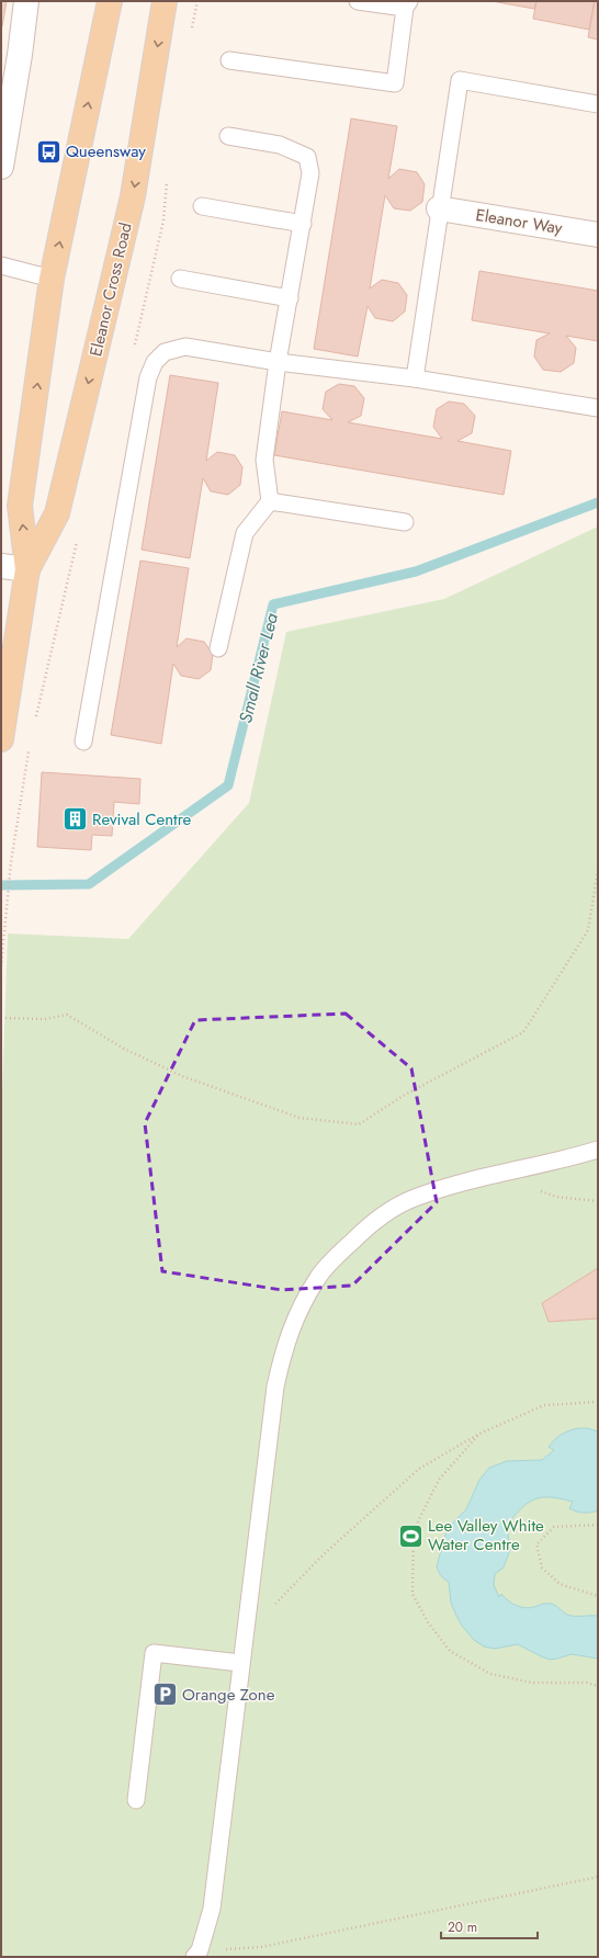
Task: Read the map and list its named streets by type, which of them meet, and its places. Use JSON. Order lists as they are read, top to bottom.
{
  "streets": {
    "main road": ["Eleanor Cross Road"],
    "street": ["Eleanor Way"]
  },
  "water": ["Small River Lea"],
  "places": {
    "bus stop": ["Queensway"],
    "building": ["Revival Centre"],
    "sports": ["Lee Valley White Water Centre"],
    "parking": ["Orange Zone"]
  },
  "scale_bar": "20 m"
}
